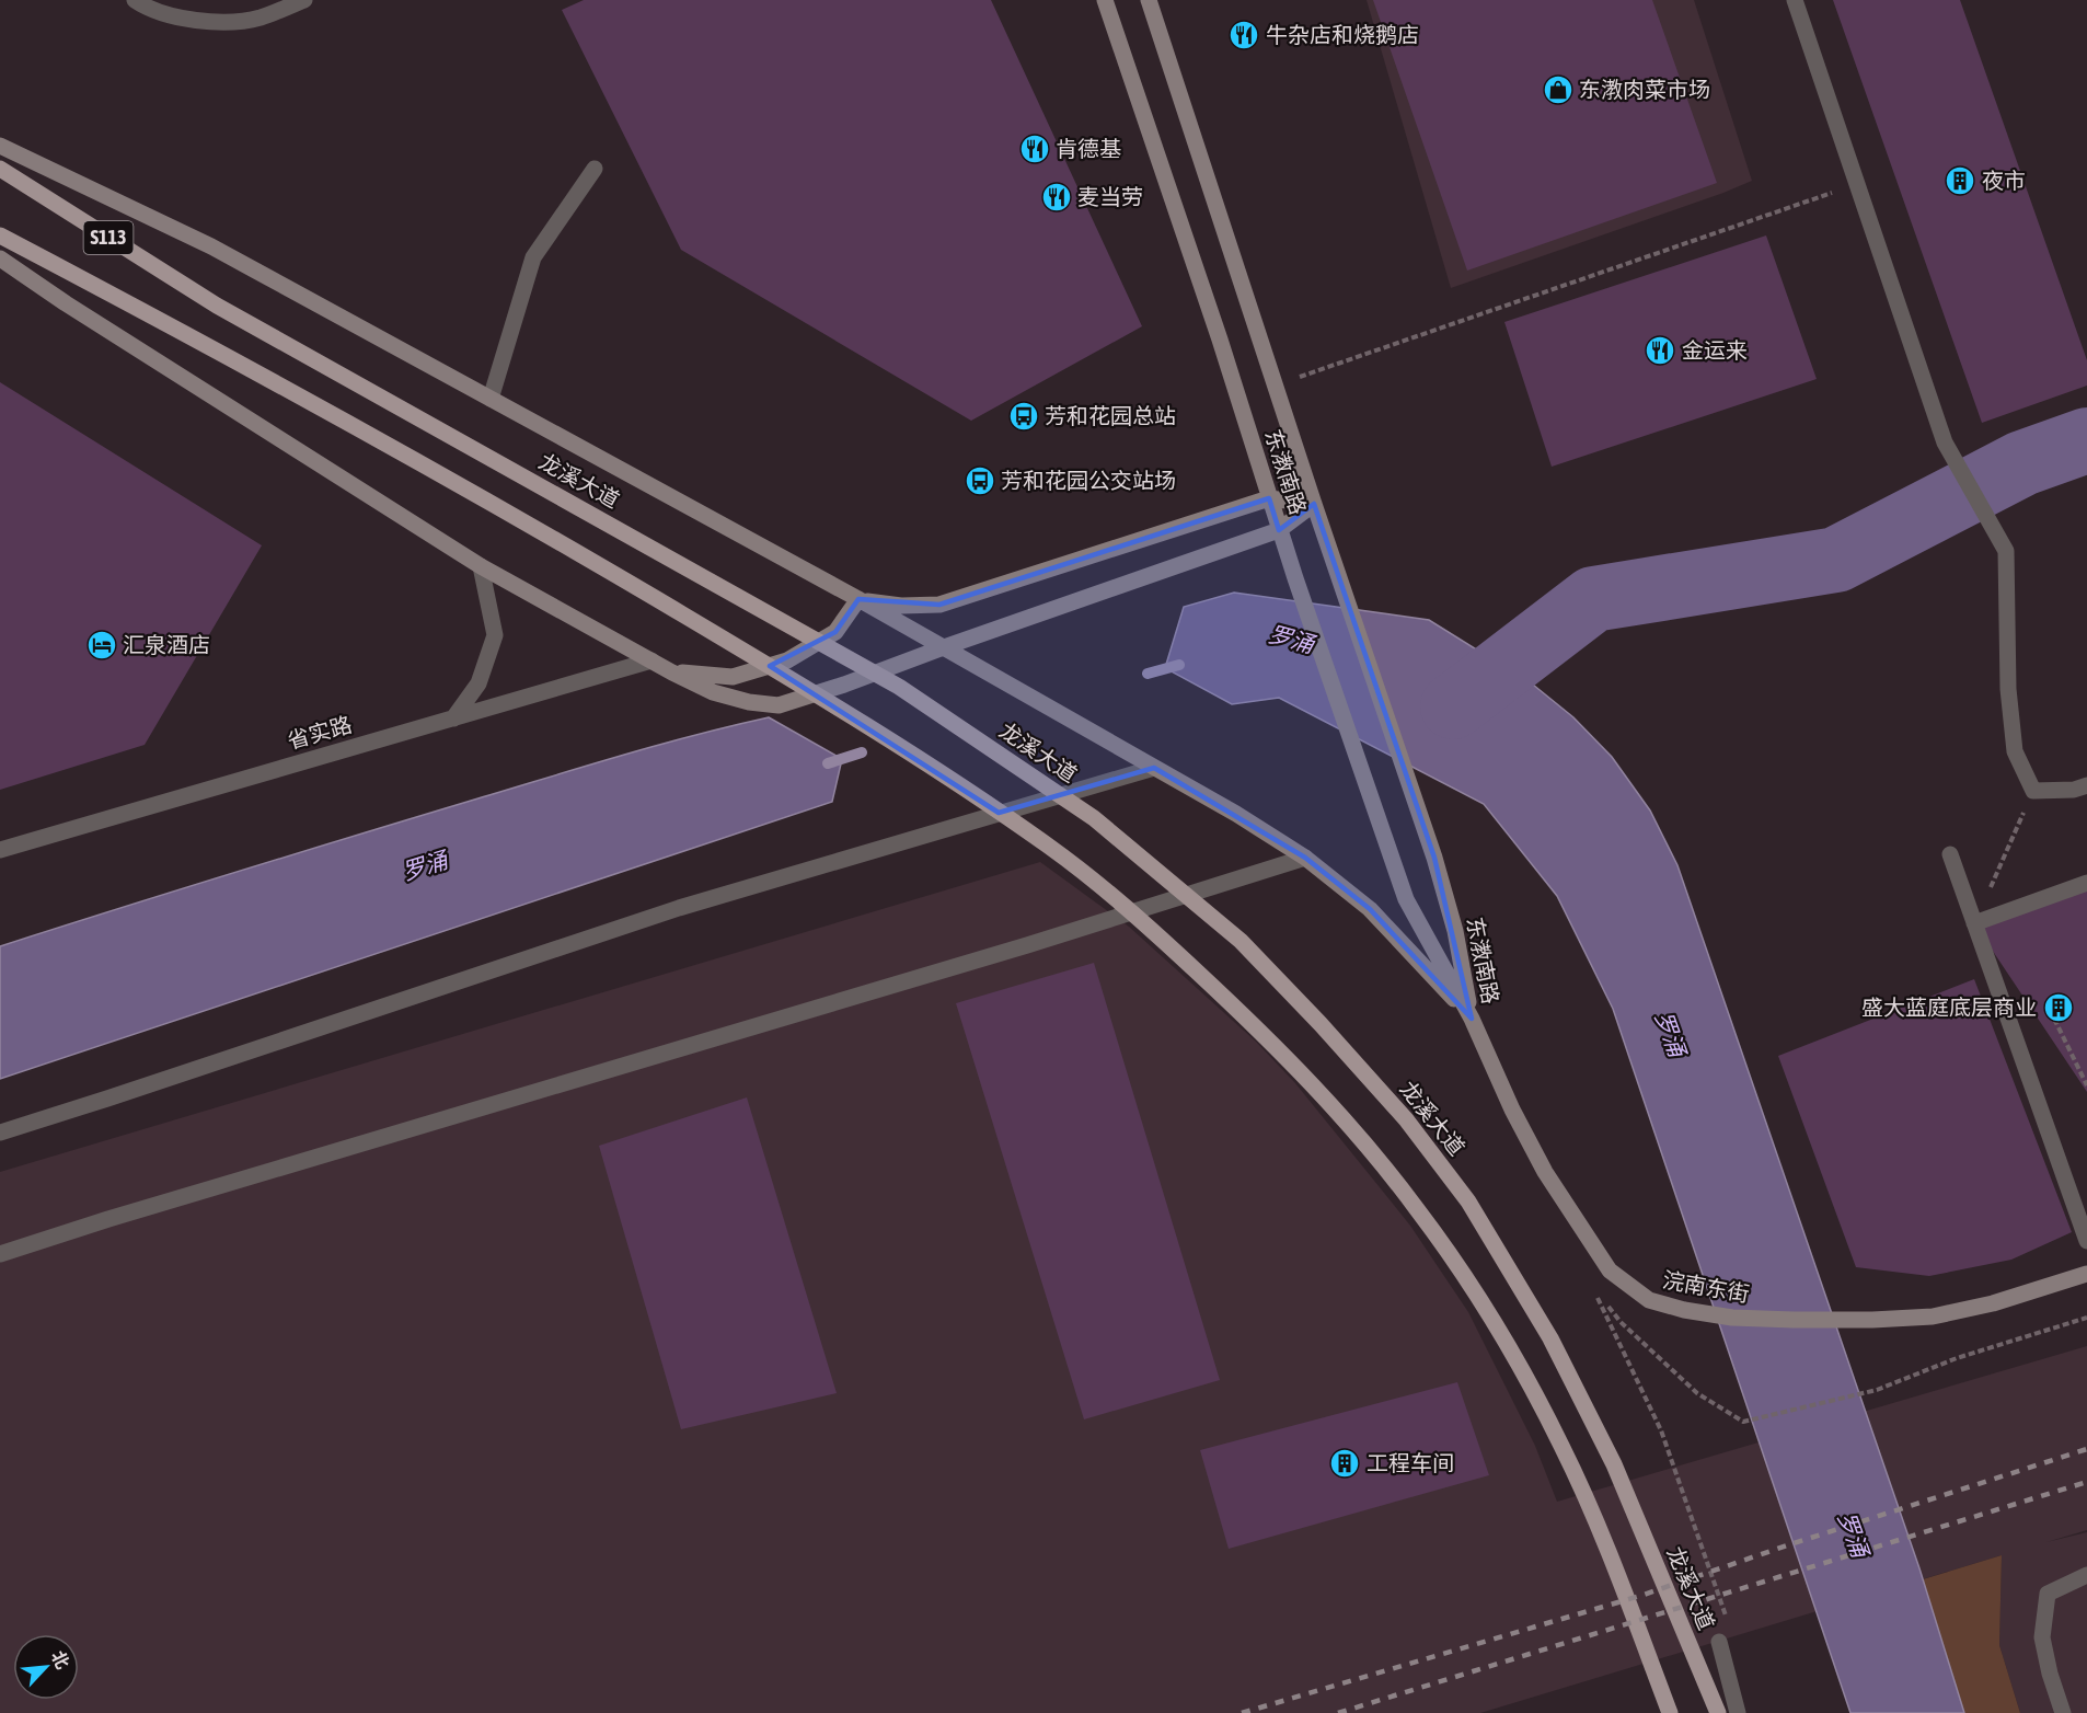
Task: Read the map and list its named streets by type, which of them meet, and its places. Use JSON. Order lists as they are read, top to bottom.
{
  "streets": {
    "main road": ["S113", "龙溪大道"],
    "street": ["东漖南路", "省实路", "浣南东街"]
  },
  "crossings": [
    ["东漖南路", "浣南东街"]
  ],
  "water": ["罗涌"],
  "places": {
    "restaurant": [
      "牛杂店和烧鹅店",
      "肯德基",
      "麦当劳",
      "金运来"
    ],
    "shop": ["东漖肉菜市场"],
    "building": ["夜市", "盛大蓝庭底层商业", "工程车间"],
    "bus stop": ["芳和花园总站", "芳和花园公交站场"],
    "hotel": ["汇泉酒店"]
  },
  "north": "top right"
}
